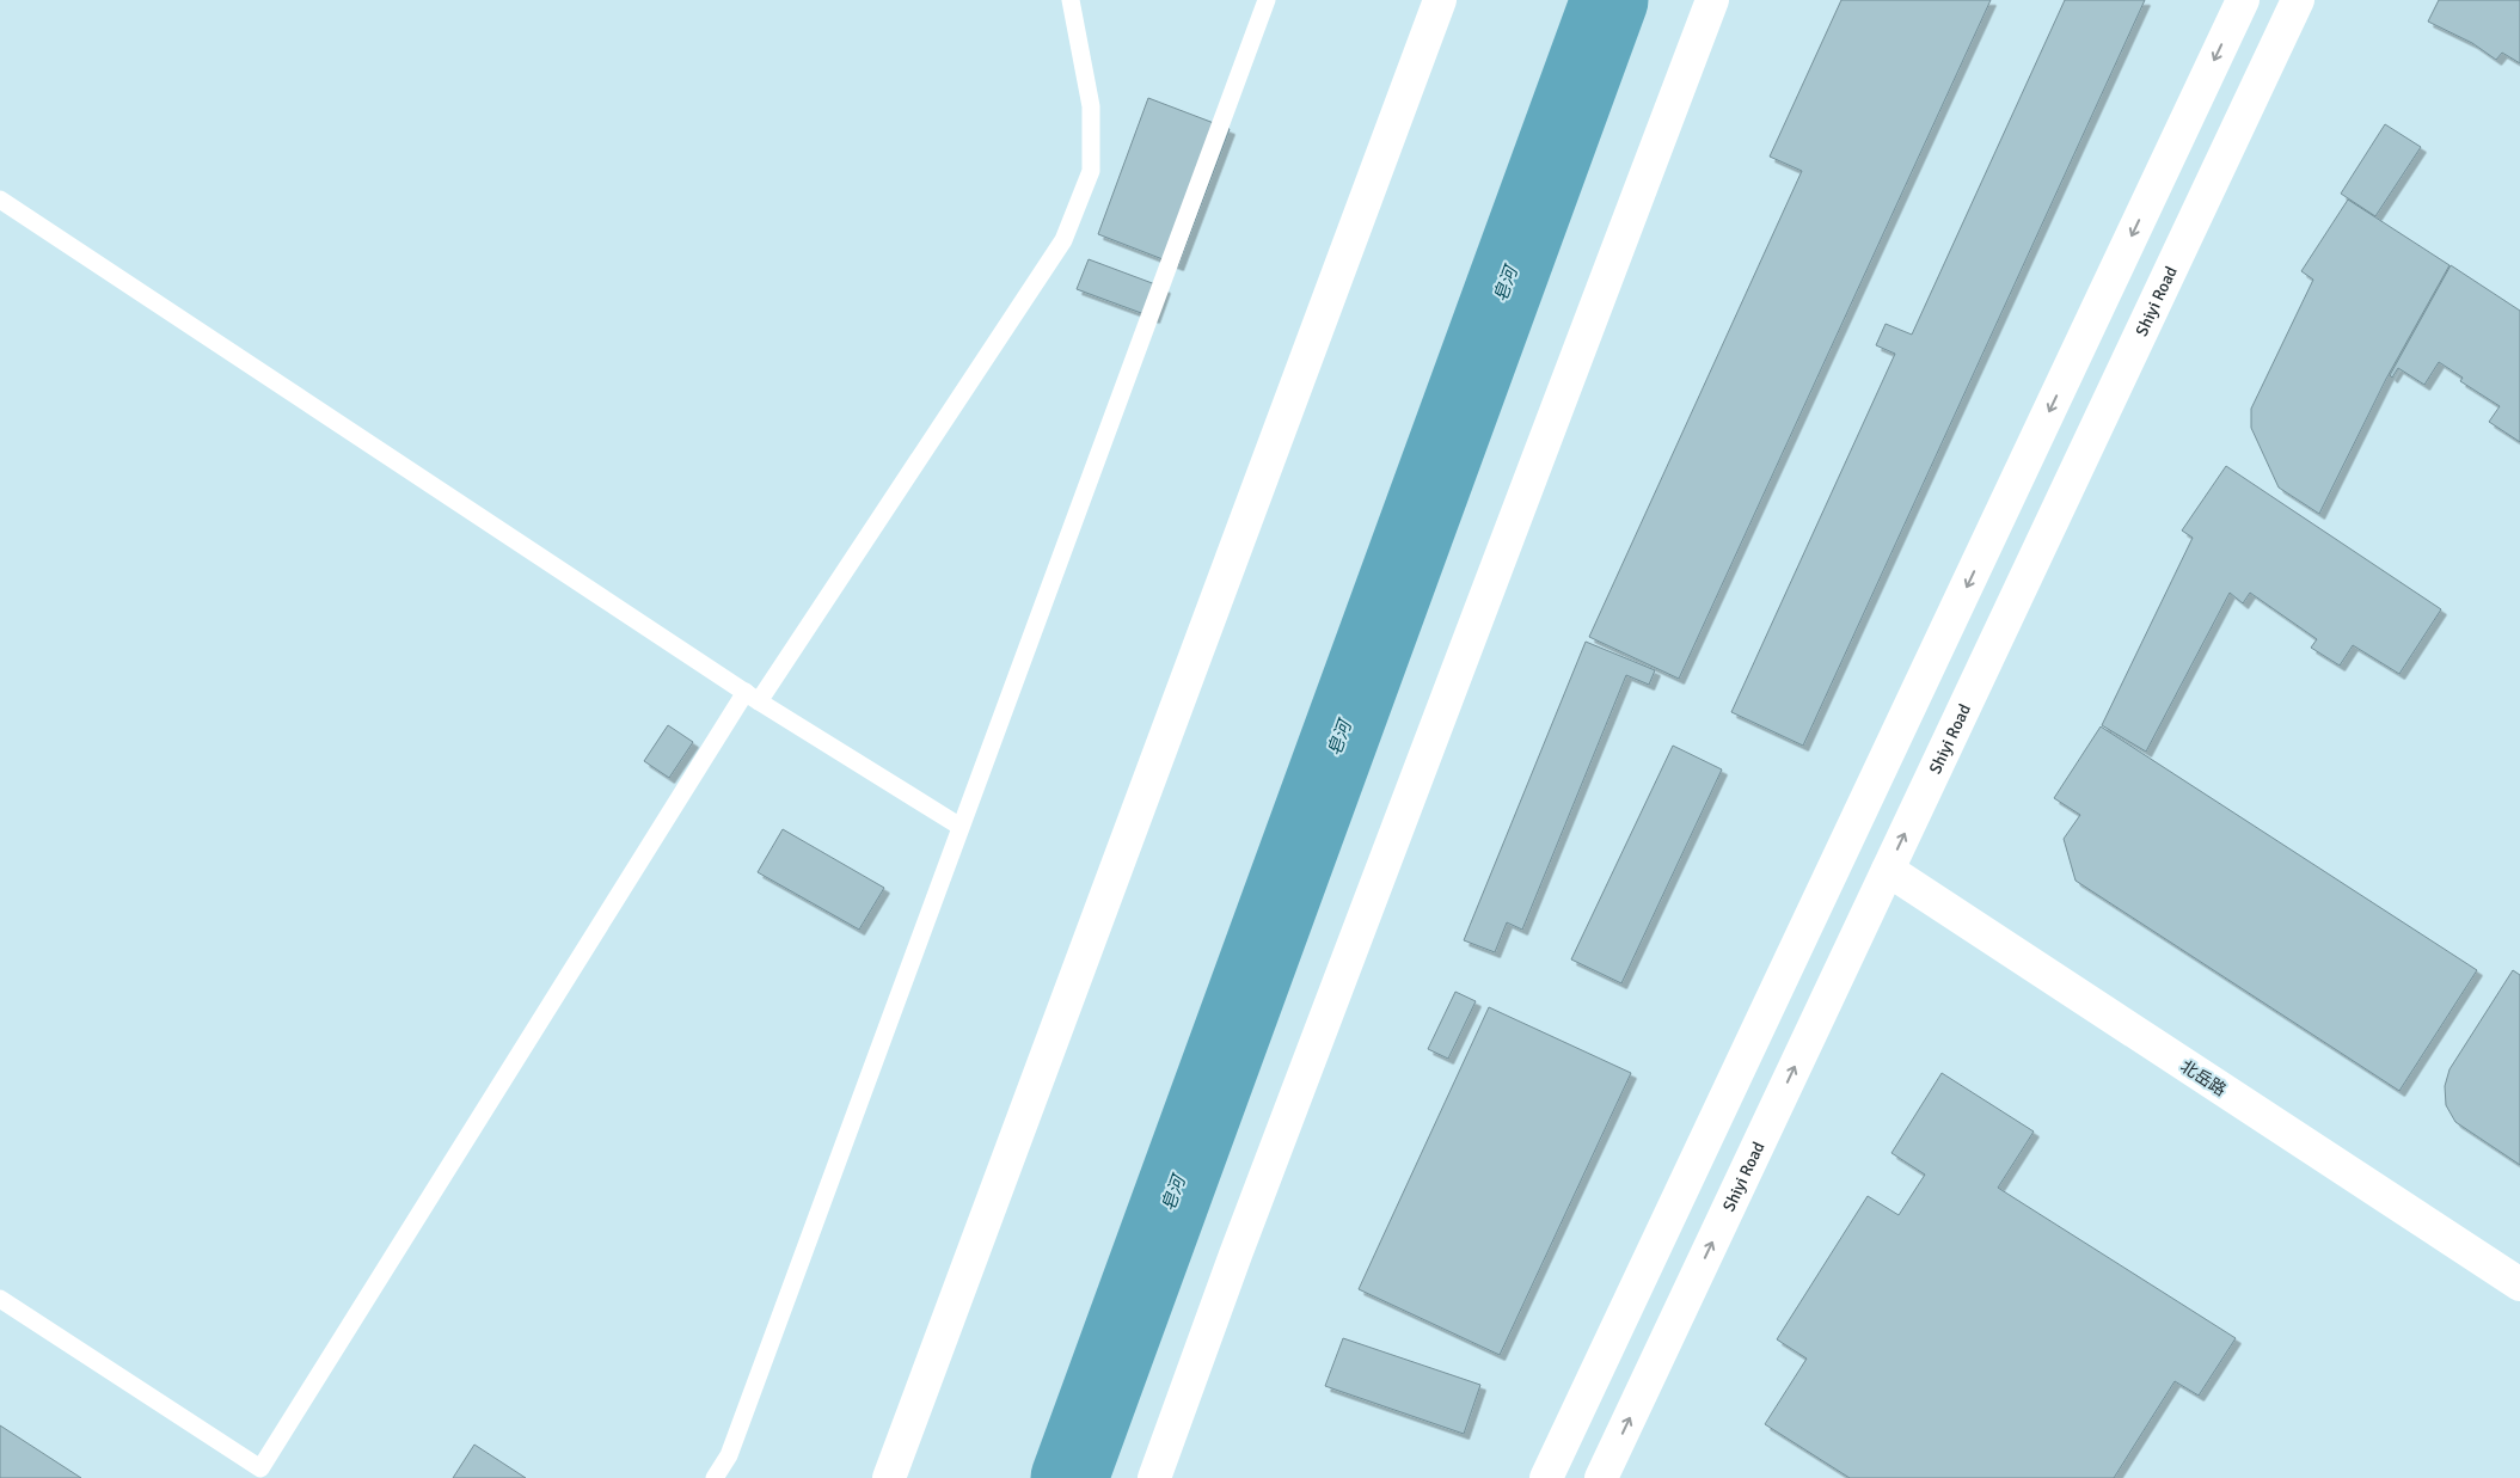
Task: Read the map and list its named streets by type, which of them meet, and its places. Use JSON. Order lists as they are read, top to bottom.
{
  "streets": {
    "street": ["Shiyi Road", "北岳路"]
  },
  "crossings": [
    ["Shiyi Road", "北岳路"]
  ],
  "water": ["皂河"]
}
